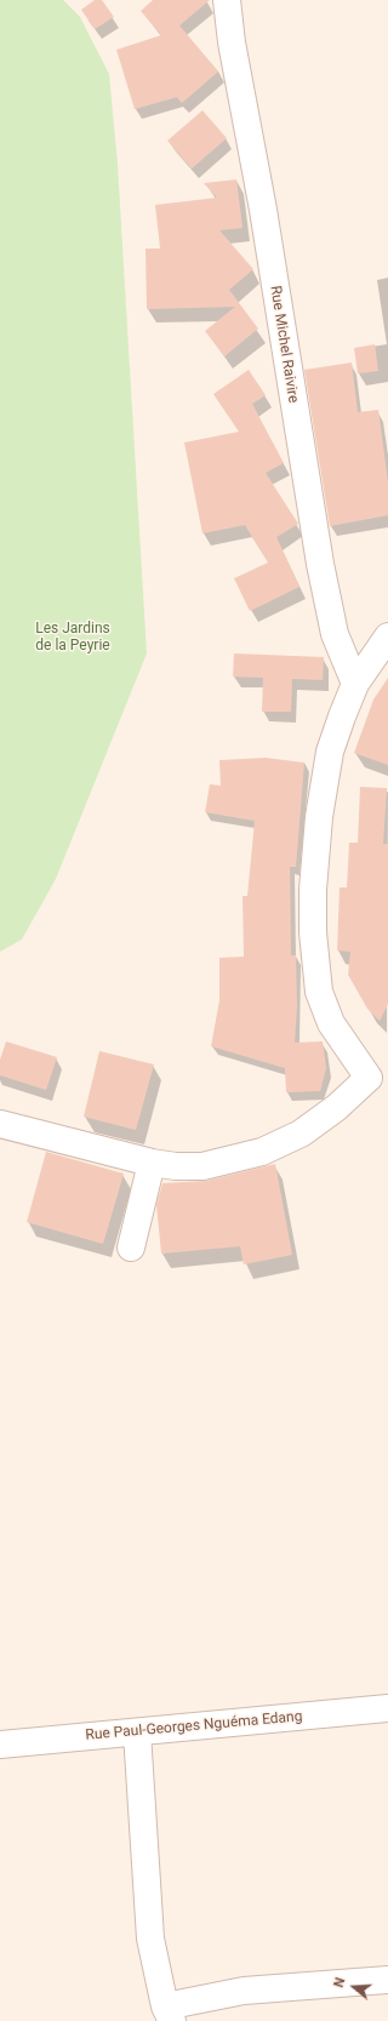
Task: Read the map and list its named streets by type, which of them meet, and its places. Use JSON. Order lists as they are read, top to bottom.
{
  "streets": {
    "street": ["Rue Michel Raivire", "Rue Paul-Georges Nguéma Edang"]
  },
  "parks": ["Les Jardins de la Peyrie"],
  "north": "left"
}
